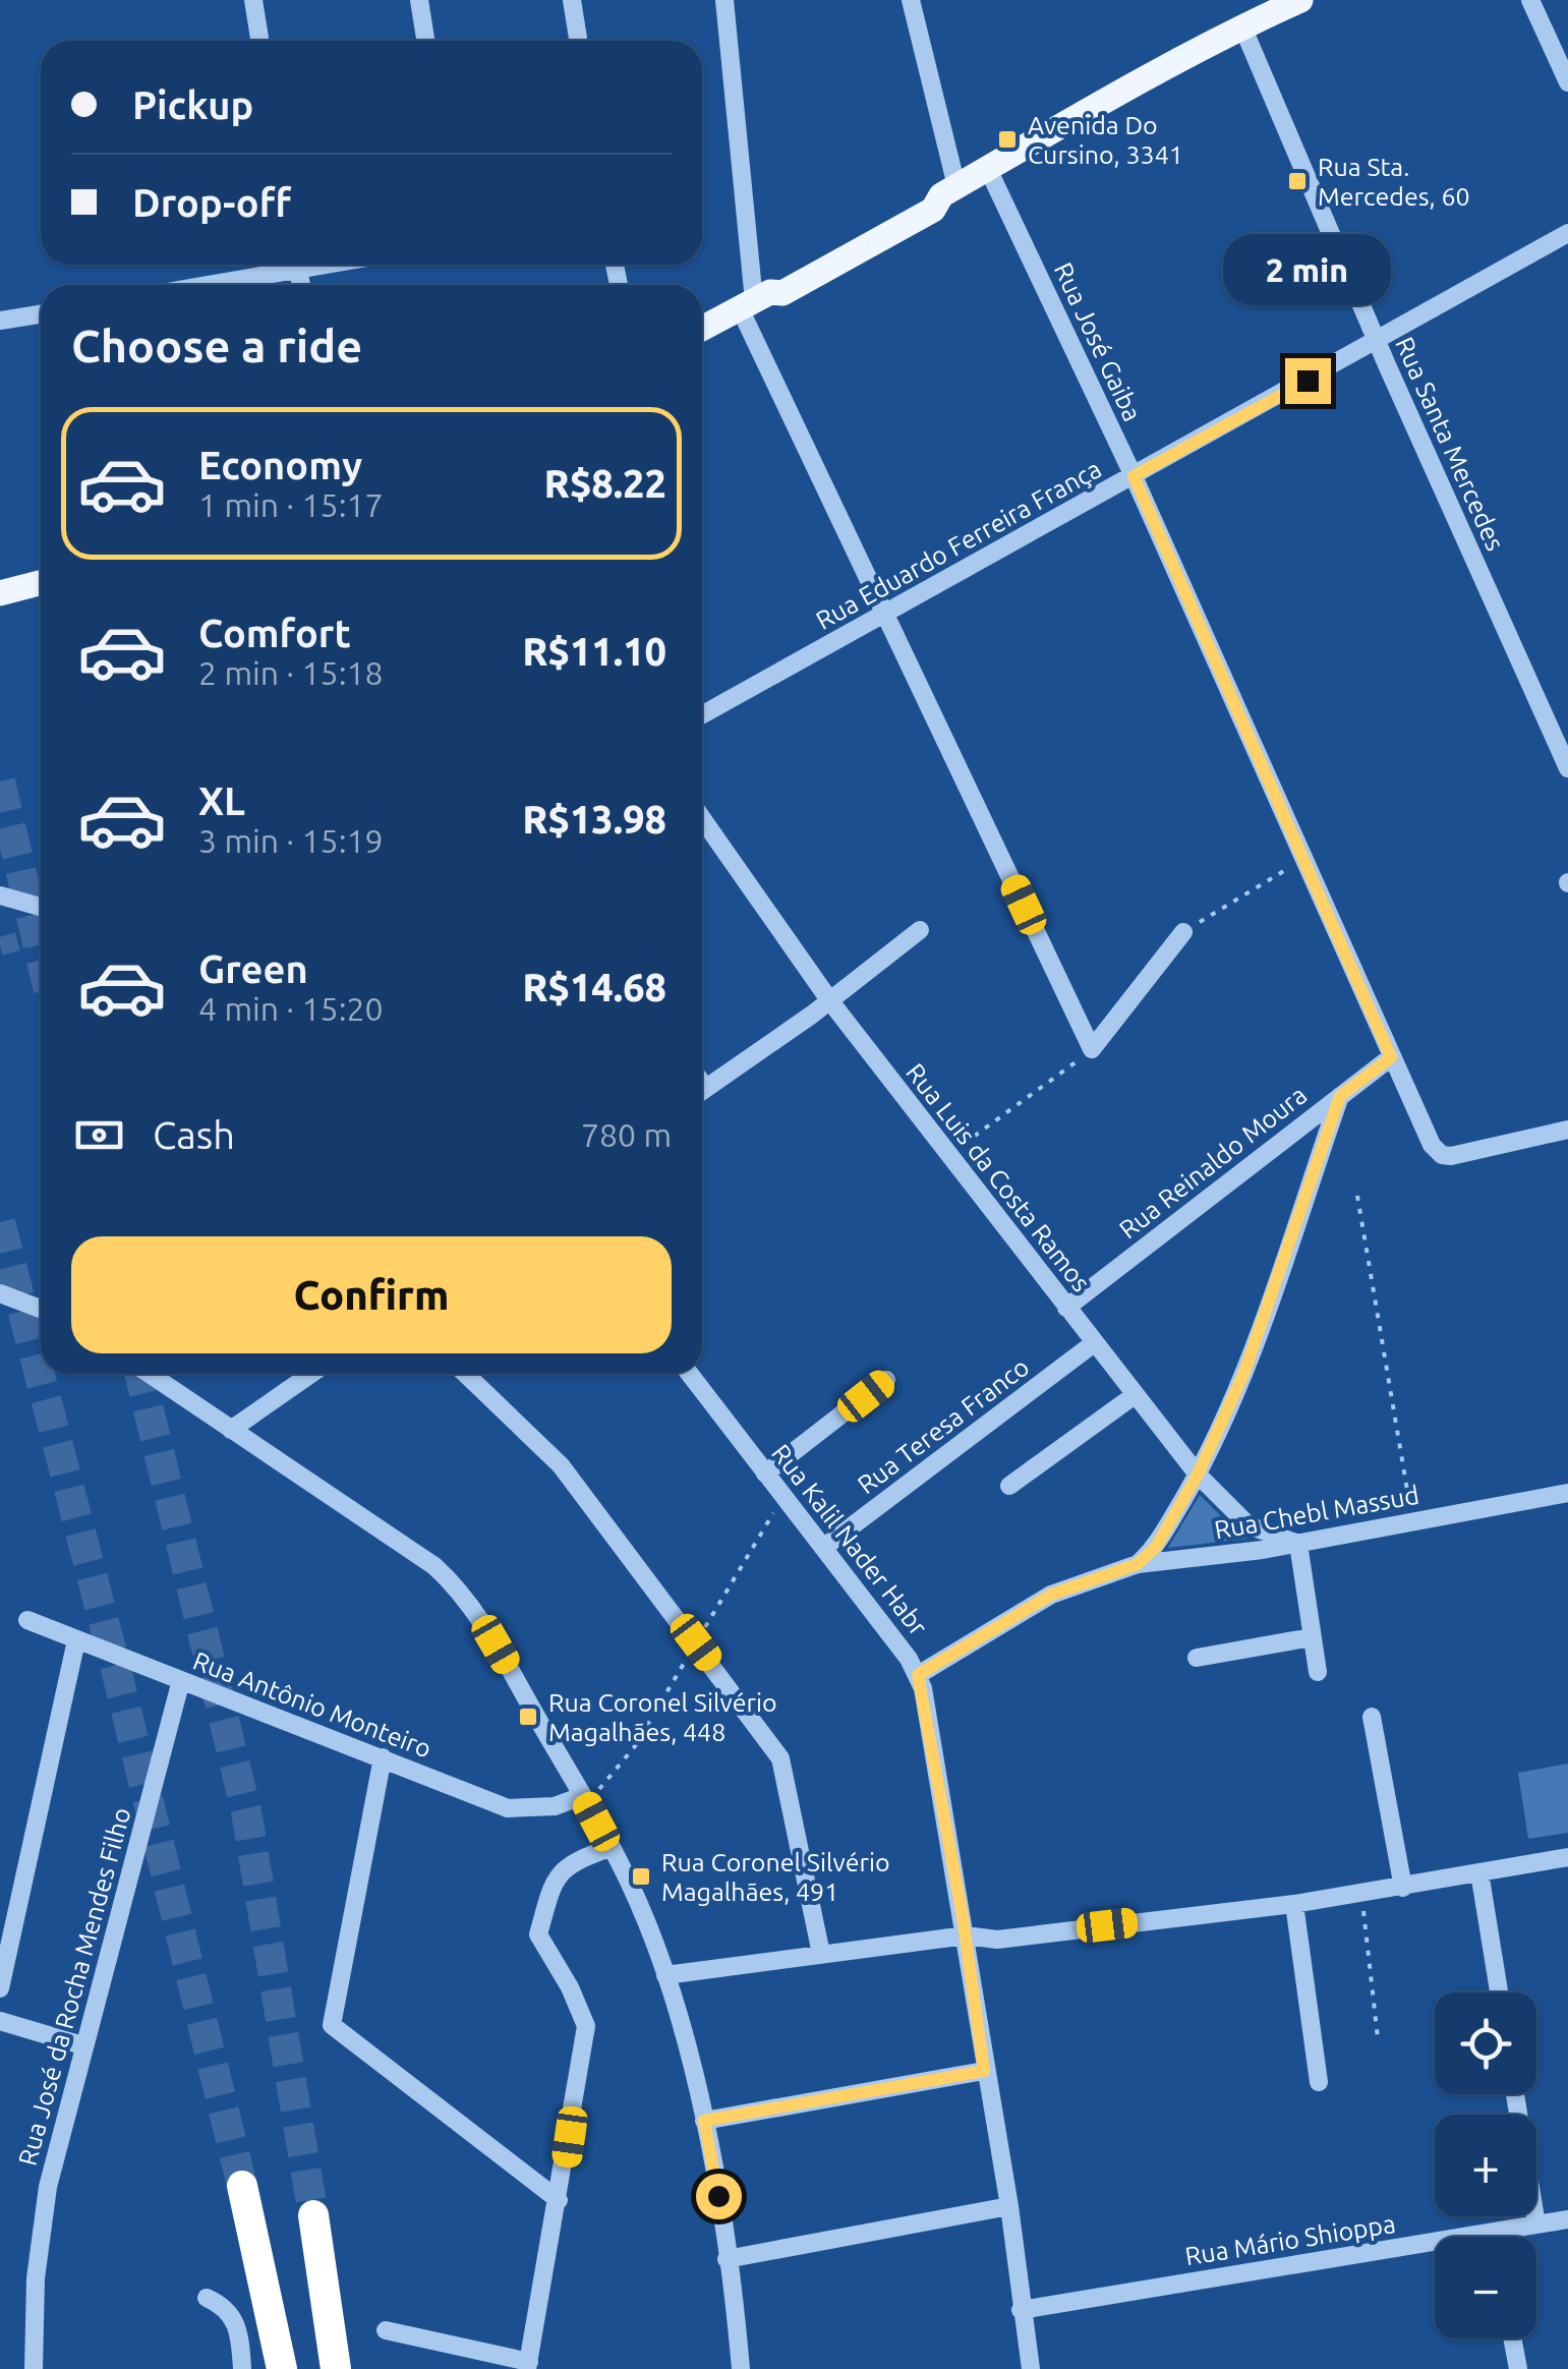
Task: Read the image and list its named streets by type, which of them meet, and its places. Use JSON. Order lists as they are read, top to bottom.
{
  "streets": {
    "street": [
      "Rua José Gaiba",
      "Rua Santa Mercedes",
      "Rua Eduardo Ferreira França",
      "Rua Reinaldo Moura",
      "Rua Luis da Costa Ramos",
      "Rua Teresa Franco",
      "Rua Chebl Massud",
      "Rua Kalil Nader Habr",
      "Rua Antônio Monteiro",
      "Rua José da Rocha Mendes Filho",
      "Rua Mário Shioppa"
    ]
  },
  "crossings": [
    ["Rua José Gaiba", "Rua Eduardo Ferreira França"],
    ["Rua José Gaiba", "Rua Reinaldo Moura"],
    ["Rua Santa Mercedes", "Rua Eduardo Ferreira França"],
    ["Rua Reinaldo Moura", "Rua Luis da Costa Ramos"],
    ["Rua Luis da Costa Ramos", "Rua Teresa Franco"],
    ["Rua Luis da Costa Ramos", "Rua Chebl Massud"],
    ["Rua Teresa Franco", "Rua Kalil Nader Habr"],
    ["Rua Chebl Massud", "Rua Kalil Nader Habr"],
    ["Rua Kalil Nader Habr", "Rua Mário Shioppa"],
    ["Rua Antônio Monteiro", "Rua José da Rocha Mendes Filho"]
  ],
  "places": {
    "transit": [
      "Avenida Do Cursino, 3341",
      "Rua Sta. Mercedes, 60",
      "Rua Coronel Silvério Magalhães, 448",
      "Rua Coronel Silvério Magalhães, 491"
    ]
  },
  "page": {
    "banner": ["Pickup", "Drop-off"],
    "bubble": "2 min",
    "heading": "Choose a ride",
    "list": [
      {
        "name": "Economy",
        "note": "1 min · 15:17",
        "value": "R$8.22"
      },
      {
        "name": "Comfort",
        "note": "2 min · 15:18",
        "value": "R$11.10"
      },
      {
        "name": "XL",
        "note": "3 min · 15:19",
        "value": "R$13.98"
      },
      {
        "name": "Green",
        "note": "4 min · 15:20",
        "value": "R$14.68"
      }
    ],
    "pay": ["Cash", "780 m"],
    "buttons": "Confirm",
    "map_buttons": ["+", "−"]
  }
}
